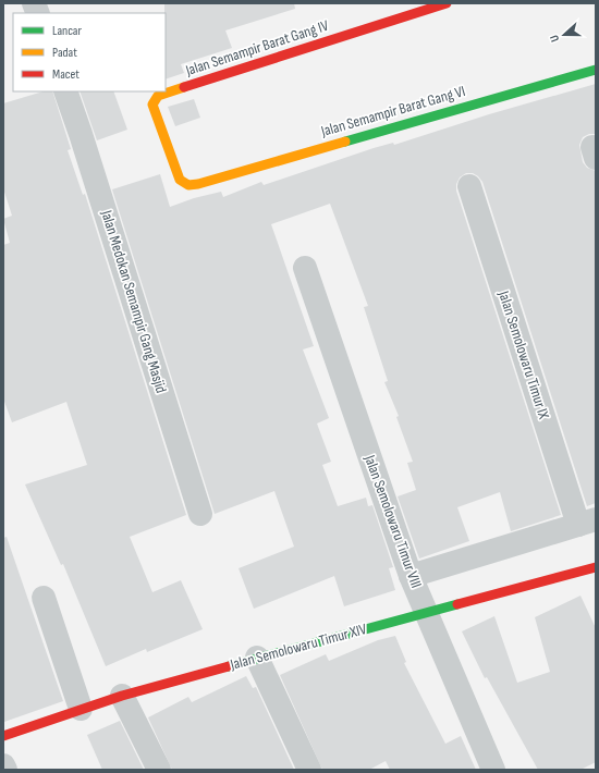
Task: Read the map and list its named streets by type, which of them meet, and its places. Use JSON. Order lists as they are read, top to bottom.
{
  "streets": {
    "street": [
      "Jalan Semampir Barat Gang IV",
      "Jalan Semampir Barat Gang VI",
      "Jalan Medokan Semampir Gang Masjid",
      "Jalan Semolowaru Timur IX",
      "Jalan Semolowaru Timur VIII",
      "Jalan Semolowaru Timur XIV"
    ]
  },
  "crossings": [
    ["Jalan Semampir Barat Gang IV", "Jalan Semampir Barat Gang VI"],
    ["Jalan Semolowaru Timur VIII", "Jalan Semolowaru Timur XIV"]
  ],
  "legend": ["Lancar", "Padat", "Macet"],
  "north": "left"
}
